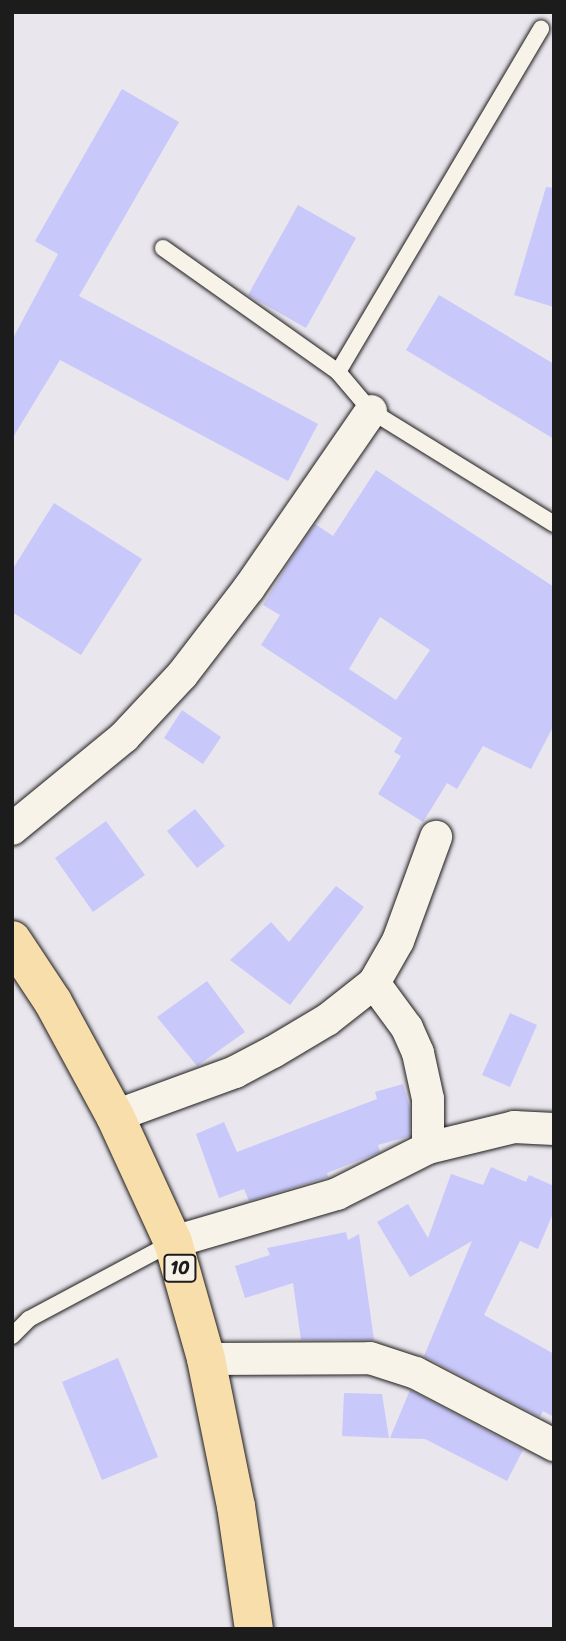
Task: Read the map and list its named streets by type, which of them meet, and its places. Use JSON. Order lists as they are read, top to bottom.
{
  "streets": {
    "highway": ["10"]
  }
}
